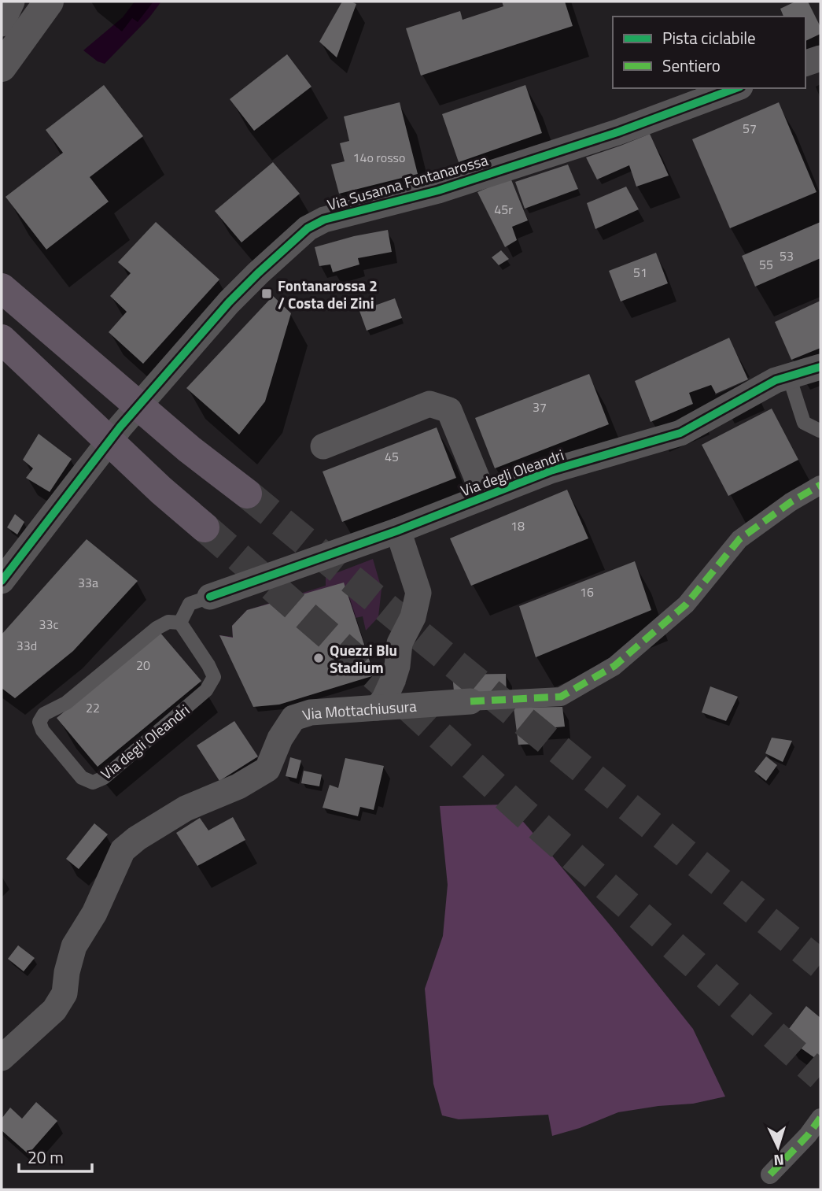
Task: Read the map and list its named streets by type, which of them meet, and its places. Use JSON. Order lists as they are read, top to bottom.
{
  "streets": {
    "street": ["Via Susanna Fontanarossa", "Via degli Oleandri", "Via Mottachiusura"]
  },
  "places": {
    "transit": ["Fontanarossa 2 / Costa dei Zini"],
    "other": ["Quezzi Blu Stadium"]
  },
  "house_numbers": [
    "57",
    "14o rosso",
    "45r",
    "53",
    "55",
    "51",
    "37",
    "45",
    "18",
    "33a",
    "16",
    "33c",
    "33d",
    "20",
    "22"
  ],
  "legend": ["Pista ciclabile", "Sentiero"],
  "scale_bar": "20 m",
  "north": "bottom"
}
